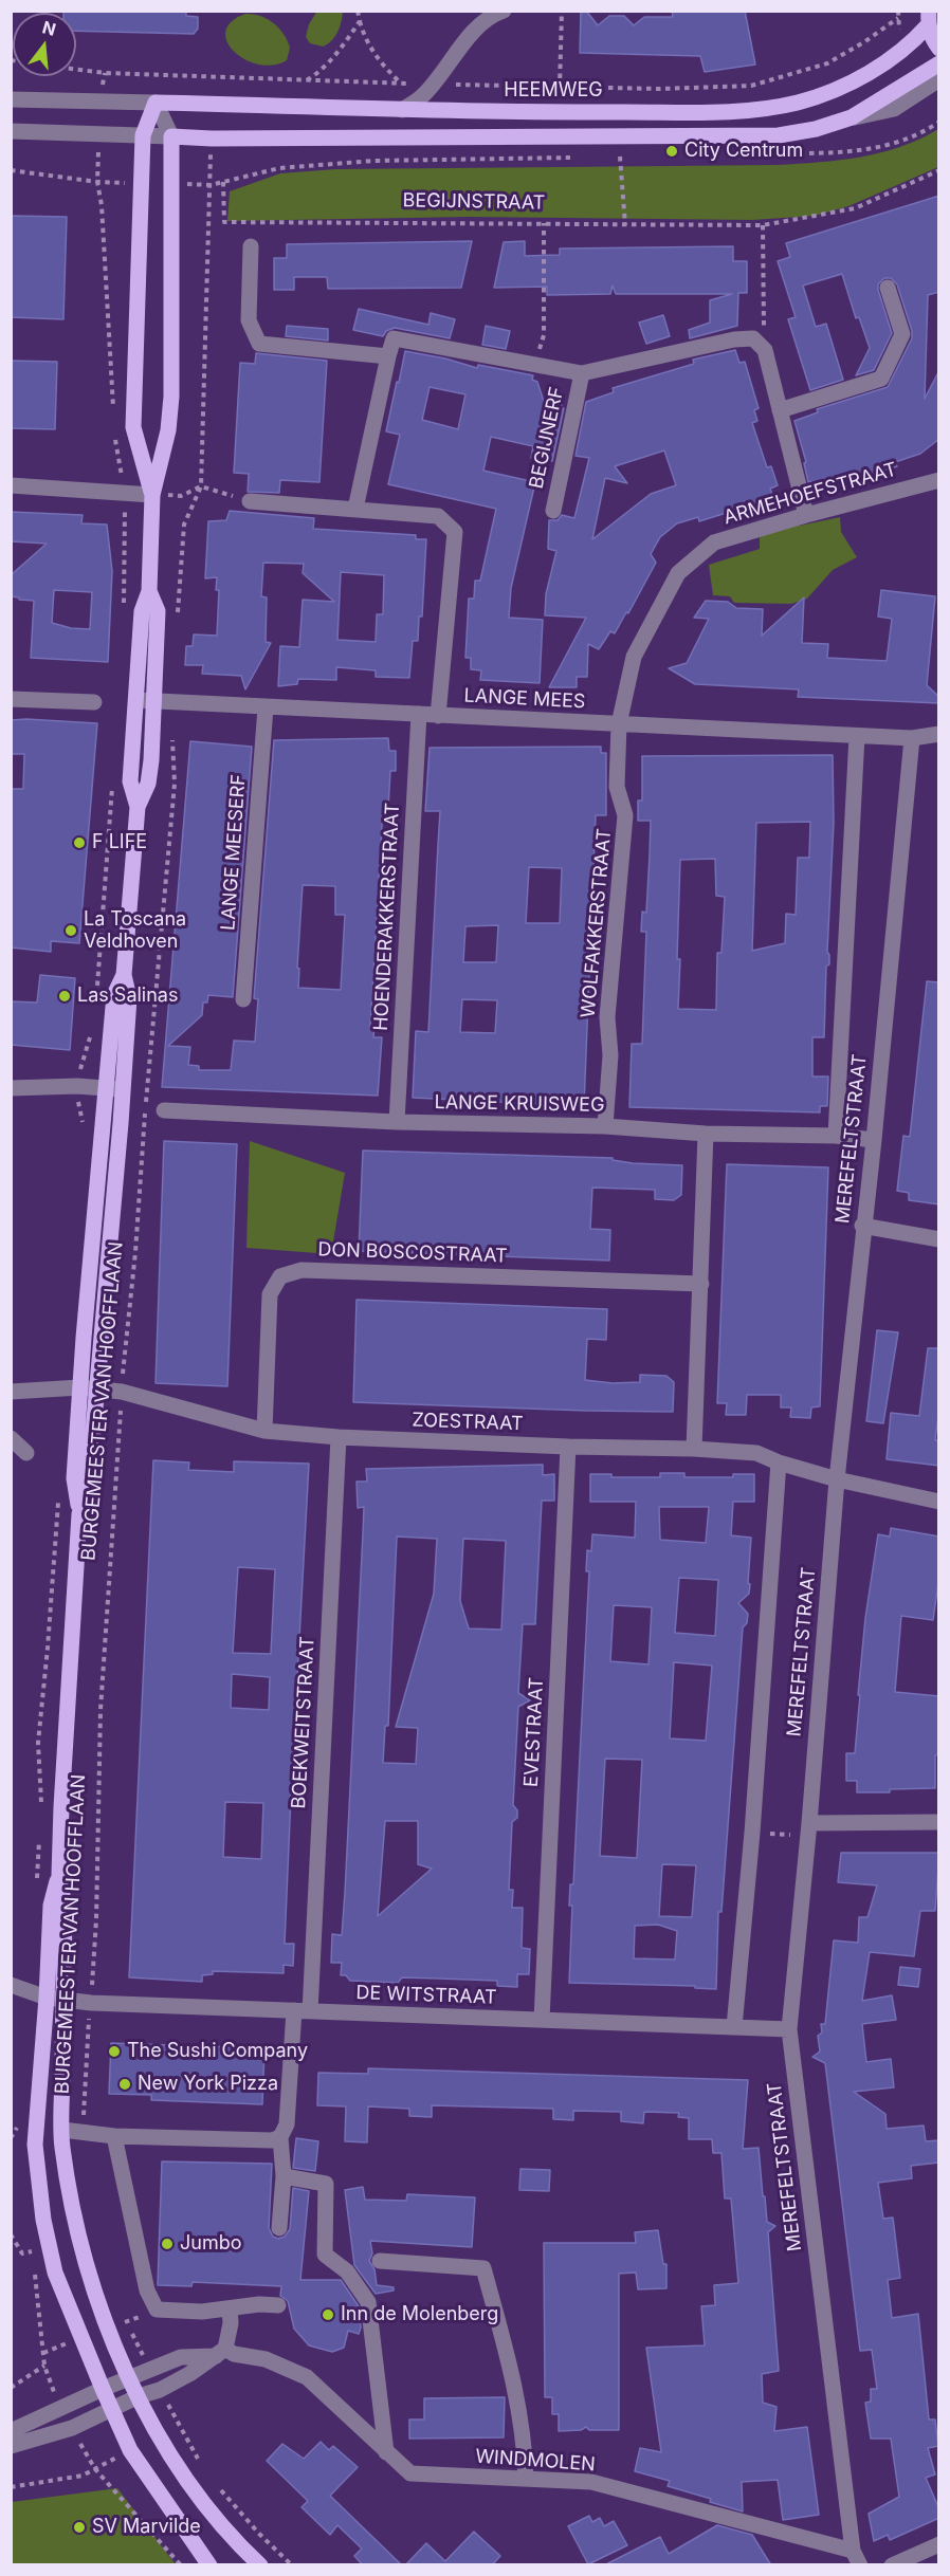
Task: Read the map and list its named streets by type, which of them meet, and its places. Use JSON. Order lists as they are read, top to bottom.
{
  "streets": {
    "main road": ["HEEMWEG", "BURGEMEESTER VAN HOOFFLAAN"],
    "street": [
      "BEGIJNERF",
      "ARMEHOEFSTRAAT",
      "LANGE MEES",
      "LANGE MEESERF",
      "HOENDERAKKERSTRAAT",
      "WOLFAKKERSTRAAT",
      "LANGE KRUISWEG",
      "MEREFELTSTRAAT",
      "DON BOSCOSTRAAT",
      "ZOESTRAAT",
      "BOEKWEITSTRAAT",
      "EVESTRAAT",
      "DE WITSTRAAT",
      "WINDMOLEN"
    ],
    "path": ["BEGIJNSTRAAT"]
  },
  "crossings": [
    ["HEEMWEG", "BURGEMEESTER VAN HOOFFLAAN"],
    ["ARMEHOEFSTRAAT", "LANGE MEES"],
    ["ARMEHOEFSTRAAT", "WOLFAKKERSTRAAT"],
    ["LANGE MEES", "LANGE MEESERF"],
    ["LANGE MEES", "HOENDERAKKERSTRAAT"],
    ["LANGE MEES", "WOLFAKKERSTRAAT"],
    ["LANGE MEES", "MEREFELTSTRAAT"],
    ["LANGE MEES", "BURGEMEESTER VAN HOOFFLAAN"],
    ["HOENDERAKKERSTRAAT", "LANGE KRUISWEG"],
    ["WOLFAKKERSTRAAT", "LANGE KRUISWEG"],
    ["LANGE KRUISWEG", "MEREFELTSTRAAT"],
    ["MEREFELTSTRAAT", "ZOESTRAAT"],
    ["MEREFELTSTRAAT", "DE WITSTRAAT"],
    ["MEREFELTSTRAAT", "WINDMOLEN"],
    ["DON BOSCOSTRAAT", "ZOESTRAAT"],
    ["BURGEMEESTER VAN HOOFFLAAN", "ZOESTRAAT"],
    ["BURGEMEESTER VAN HOOFFLAAN", "DE WITSTRAAT"],
    ["BURGEMEESTER VAN HOOFFLAAN", "WINDMOLEN"],
    ["ZOESTRAAT", "BOEKWEITSTRAAT"],
    ["ZOESTRAAT", "EVESTRAAT"],
    ["BOEKWEITSTRAAT", "DE WITSTRAAT"],
    ["EVESTRAAT", "DE WITSTRAAT"]
  ],
  "places": [
    "City Centrum",
    "F LIFE",
    "La Toscana Veldhoven",
    "Las Salinas",
    "The Sushi Company",
    "New York Pizza",
    "Jumbo",
    "Inn de Molenberg",
    "SV Marvilde"
  ],
  "north": "top"
}
